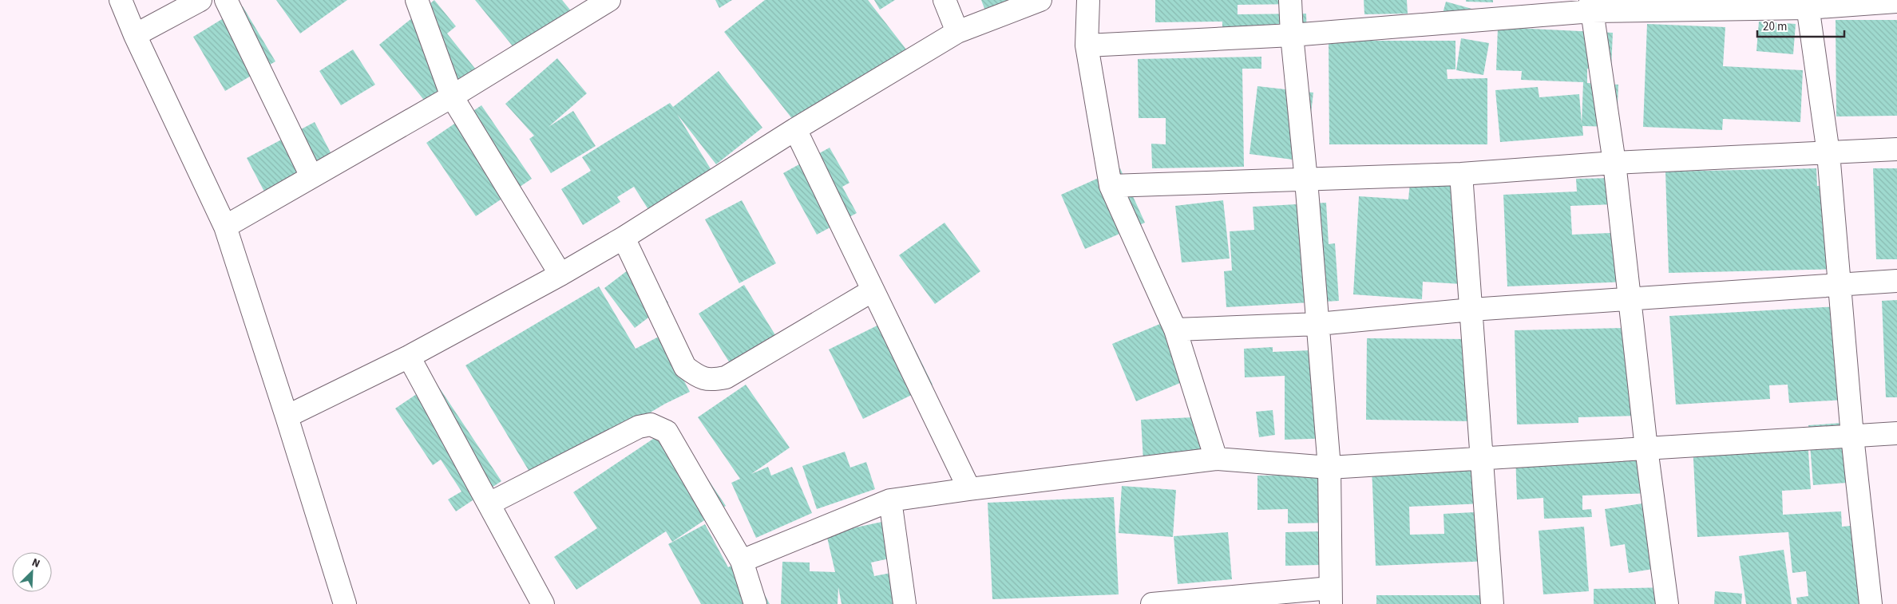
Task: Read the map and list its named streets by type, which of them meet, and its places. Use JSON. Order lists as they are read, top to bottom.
{
  "scale_bar": "20 m",
  "north": "top right"
}
